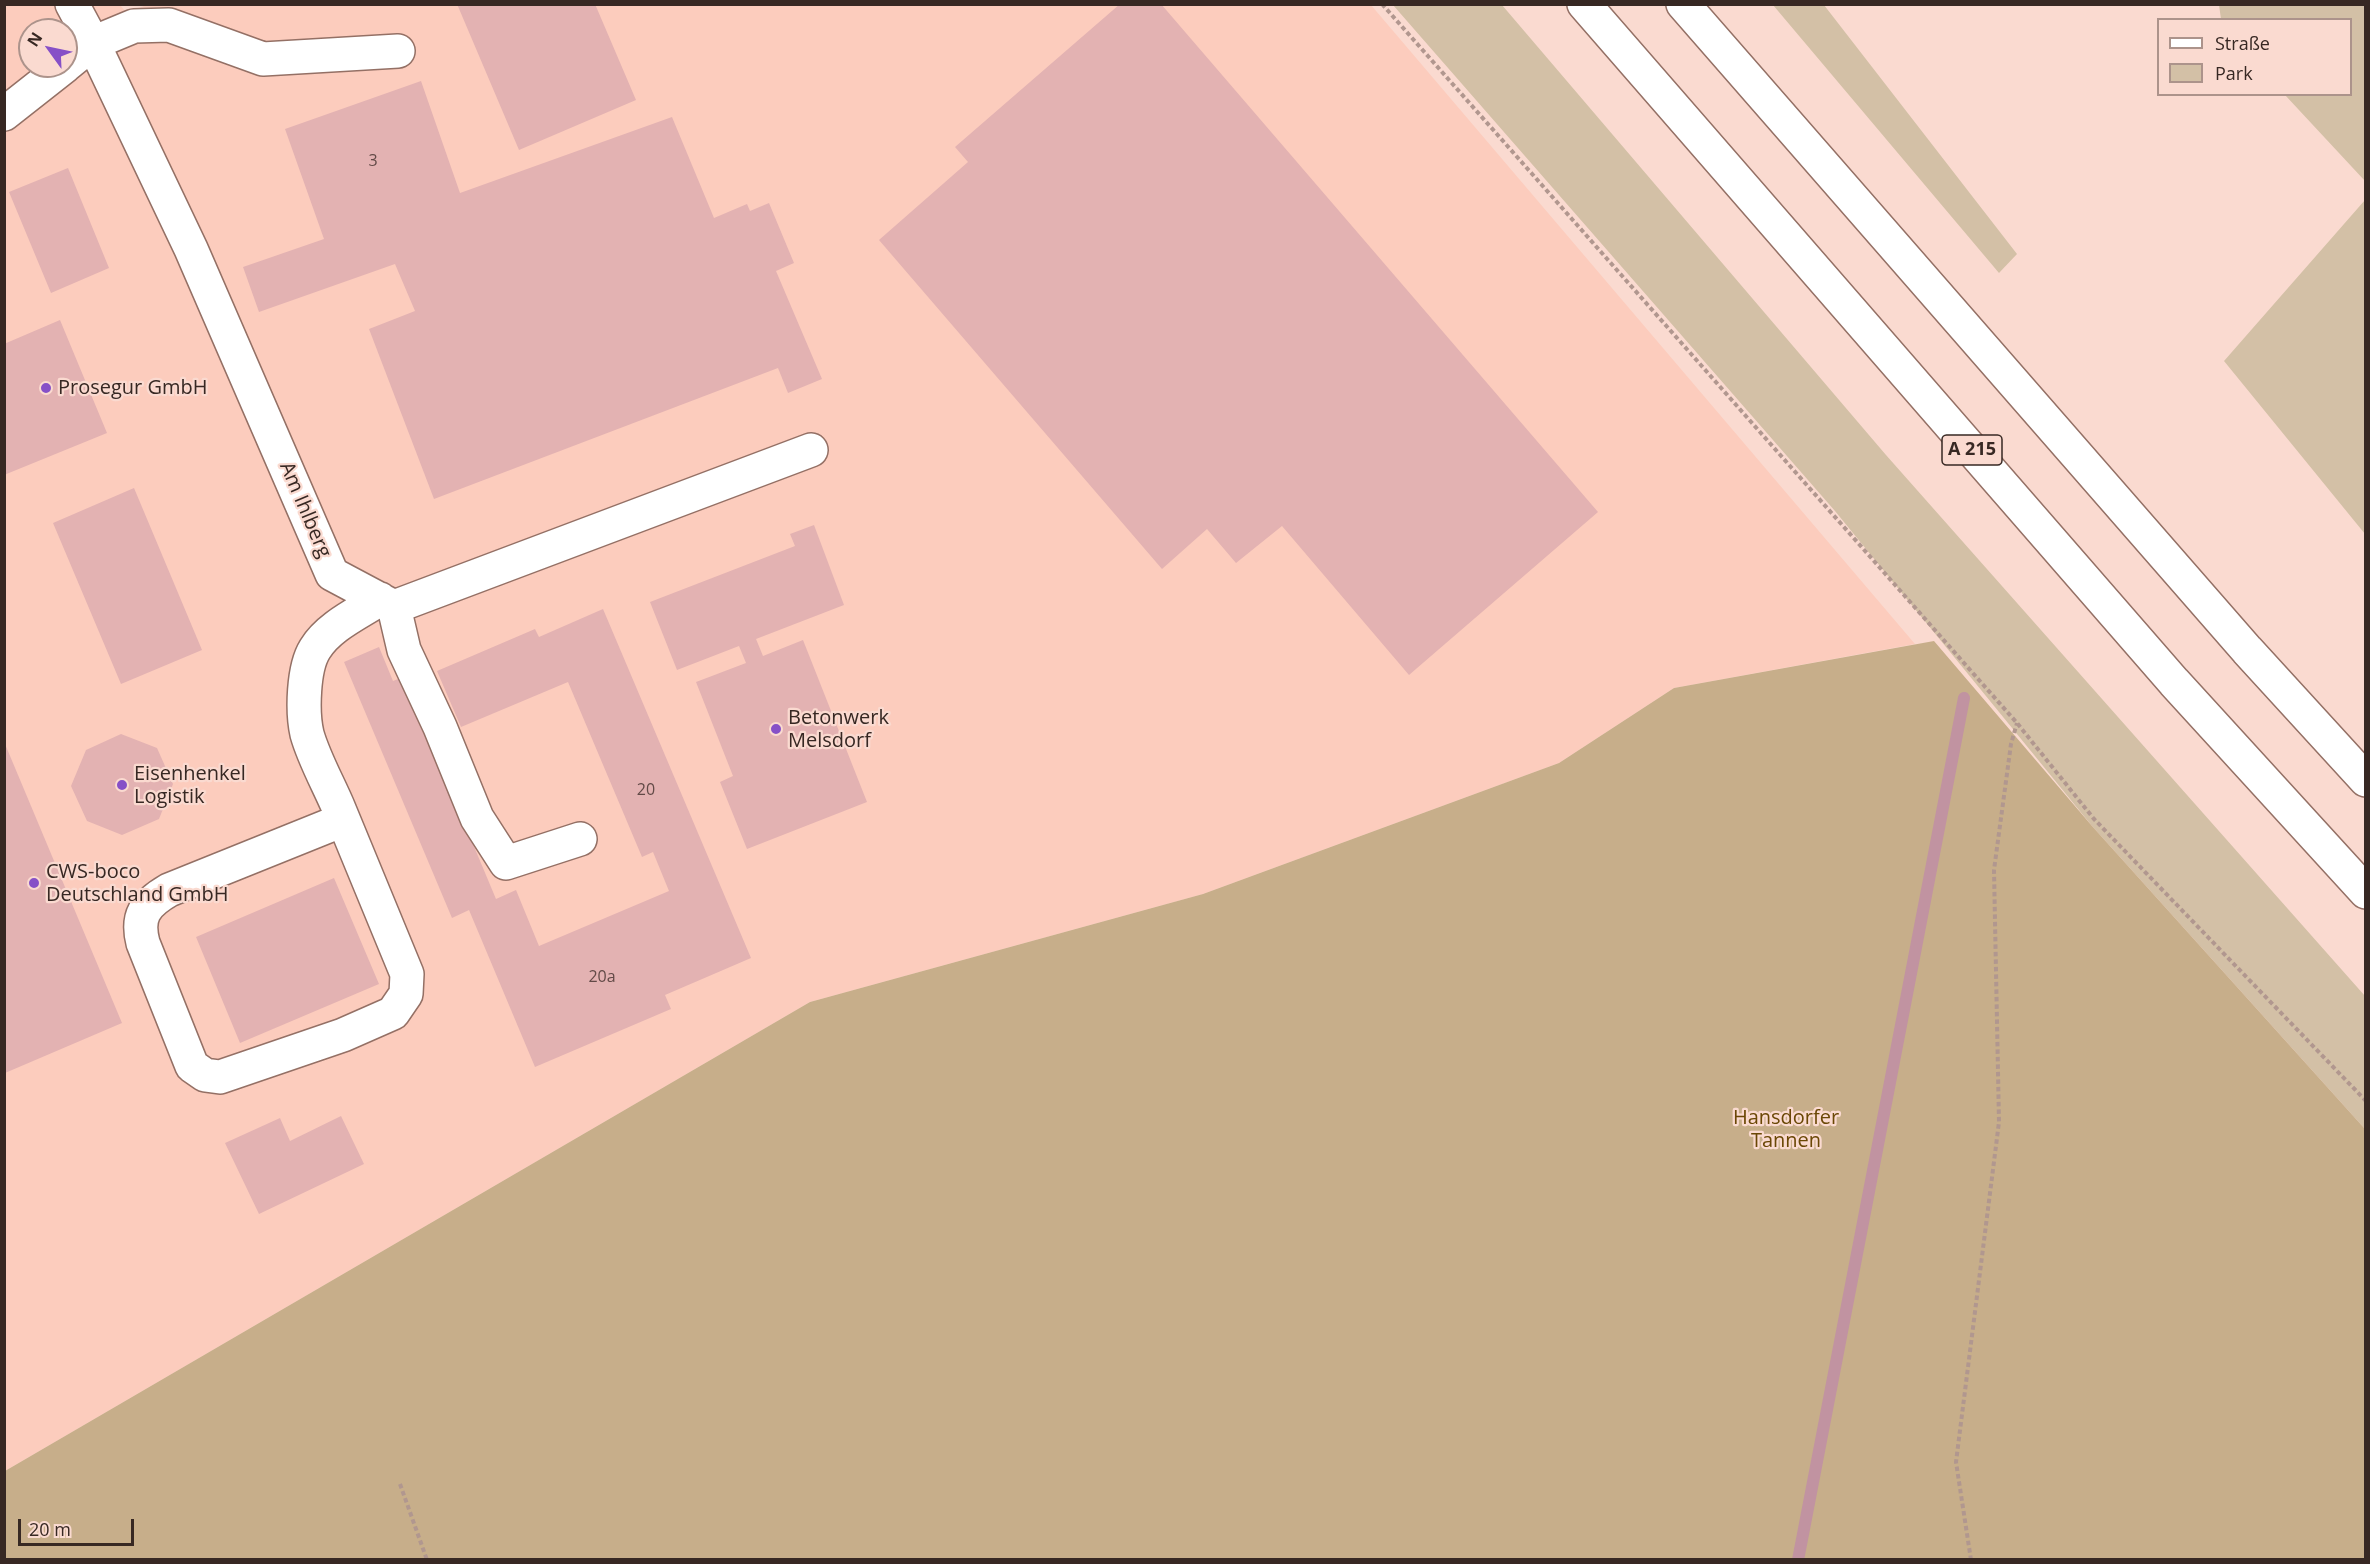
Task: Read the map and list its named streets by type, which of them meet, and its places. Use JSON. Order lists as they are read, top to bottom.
{
  "streets": {
    "main road": ["A 215", "Am Ihlberg"]
  },
  "parks": ["Hansdorfer Tannen"],
  "places": [
    "Prosegur GmbH",
    "Betonwerk Melsdorf",
    "Eisenhenkel Logistik",
    "CWS-boco Deutschland GmbH"
  ],
  "house_numbers": ["3", "20", "20a"],
  "legend": ["Straße", "Park"],
  "scale_bar": "20 m",
  "north": "top left"
}
